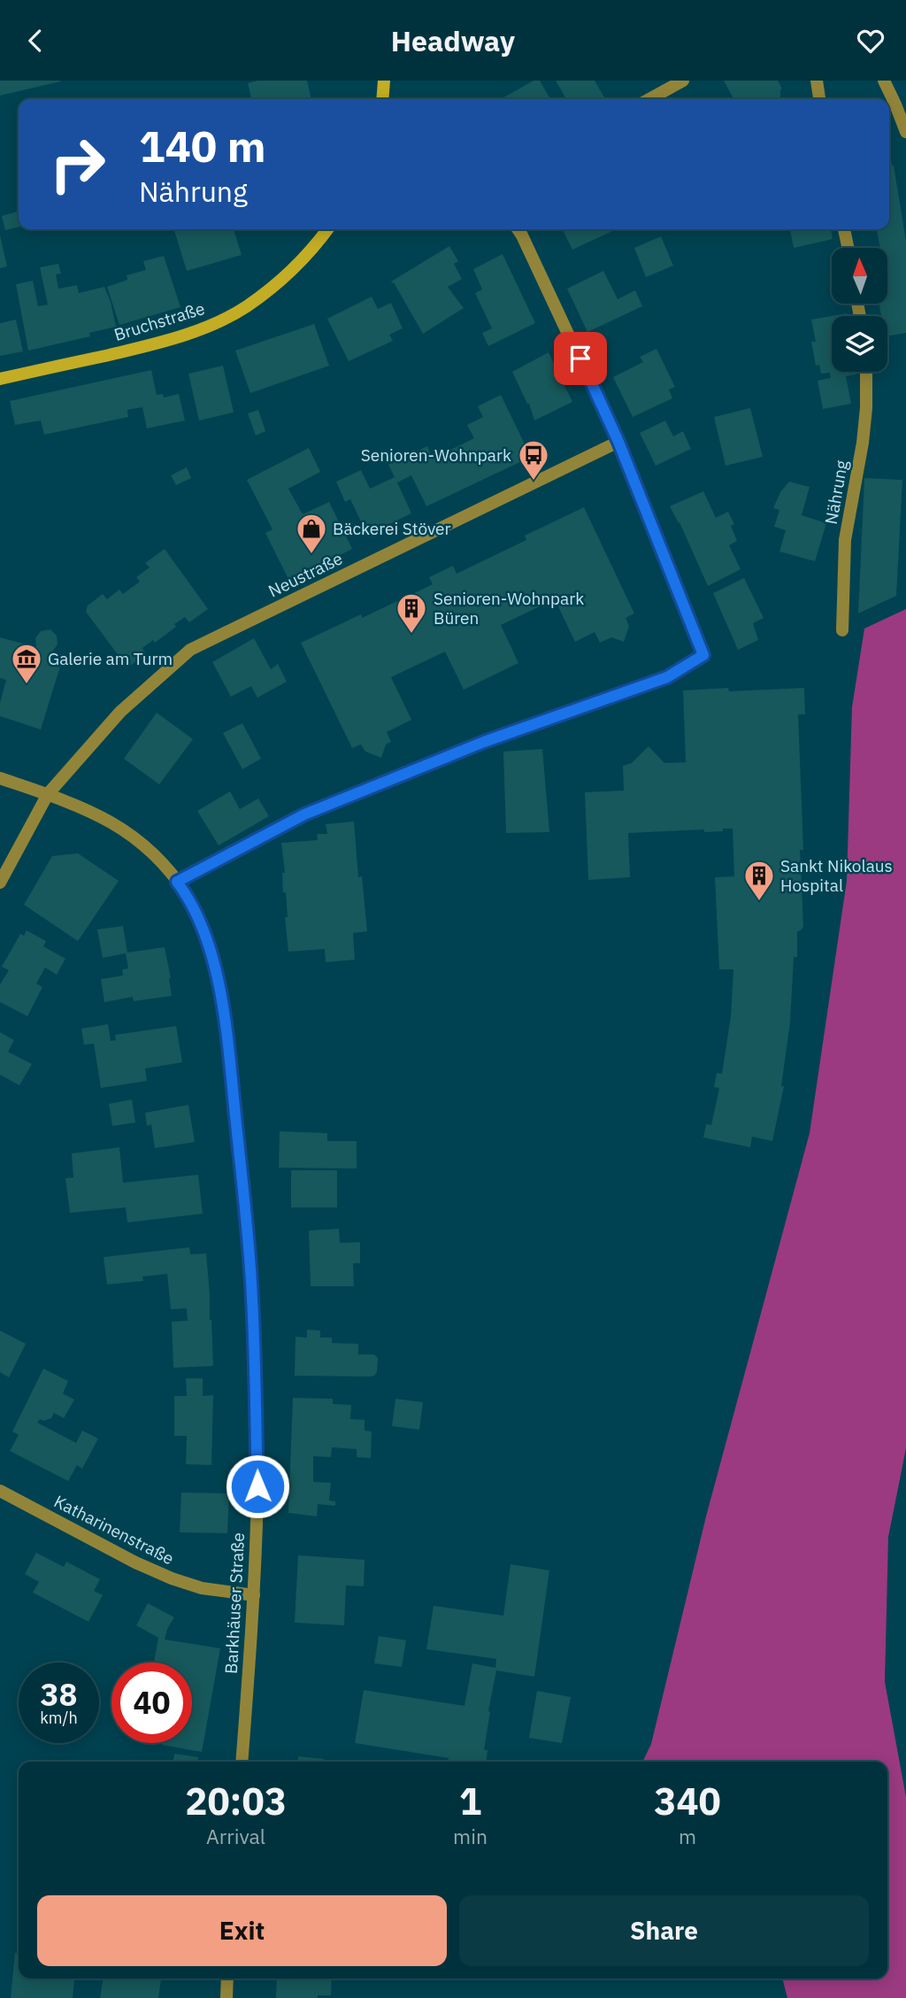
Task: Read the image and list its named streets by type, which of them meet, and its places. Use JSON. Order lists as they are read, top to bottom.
{
  "streets": {
    "main road": ["Bruchstraße"],
    "street": [
      "Nährung",
      "Neustraße",
      "Katharinenstraße",
      "Barkhäuser Straße"
    ]
  },
  "crossings": [
    ["Neustraße", "Barkhäuser Straße"],
    ["Katharinenstraße", "Barkhäuser Straße"]
  ],
  "places": {
    "bus stop": ["Senioren-Wohnpark"],
    "shop": ["Bäckerei Stöver"],
    "building": ["Senioren-Wohnpark Büren", "Sankt Nikolaus Hospital"],
    "museum": ["Galerie am Turm"]
  },
  "north": "top",
  "page": {
    "header": "Headway",
    "turn": ["140 m", "Nährung"],
    "speed": "38 km/h",
    "limit": "40",
    "eta": [
      "20:03",
      "Arrival",
      "1",
      "min",
      "340",
      "m"
    ],
    "buttons": ["Exit", "Share"]
  }
}
